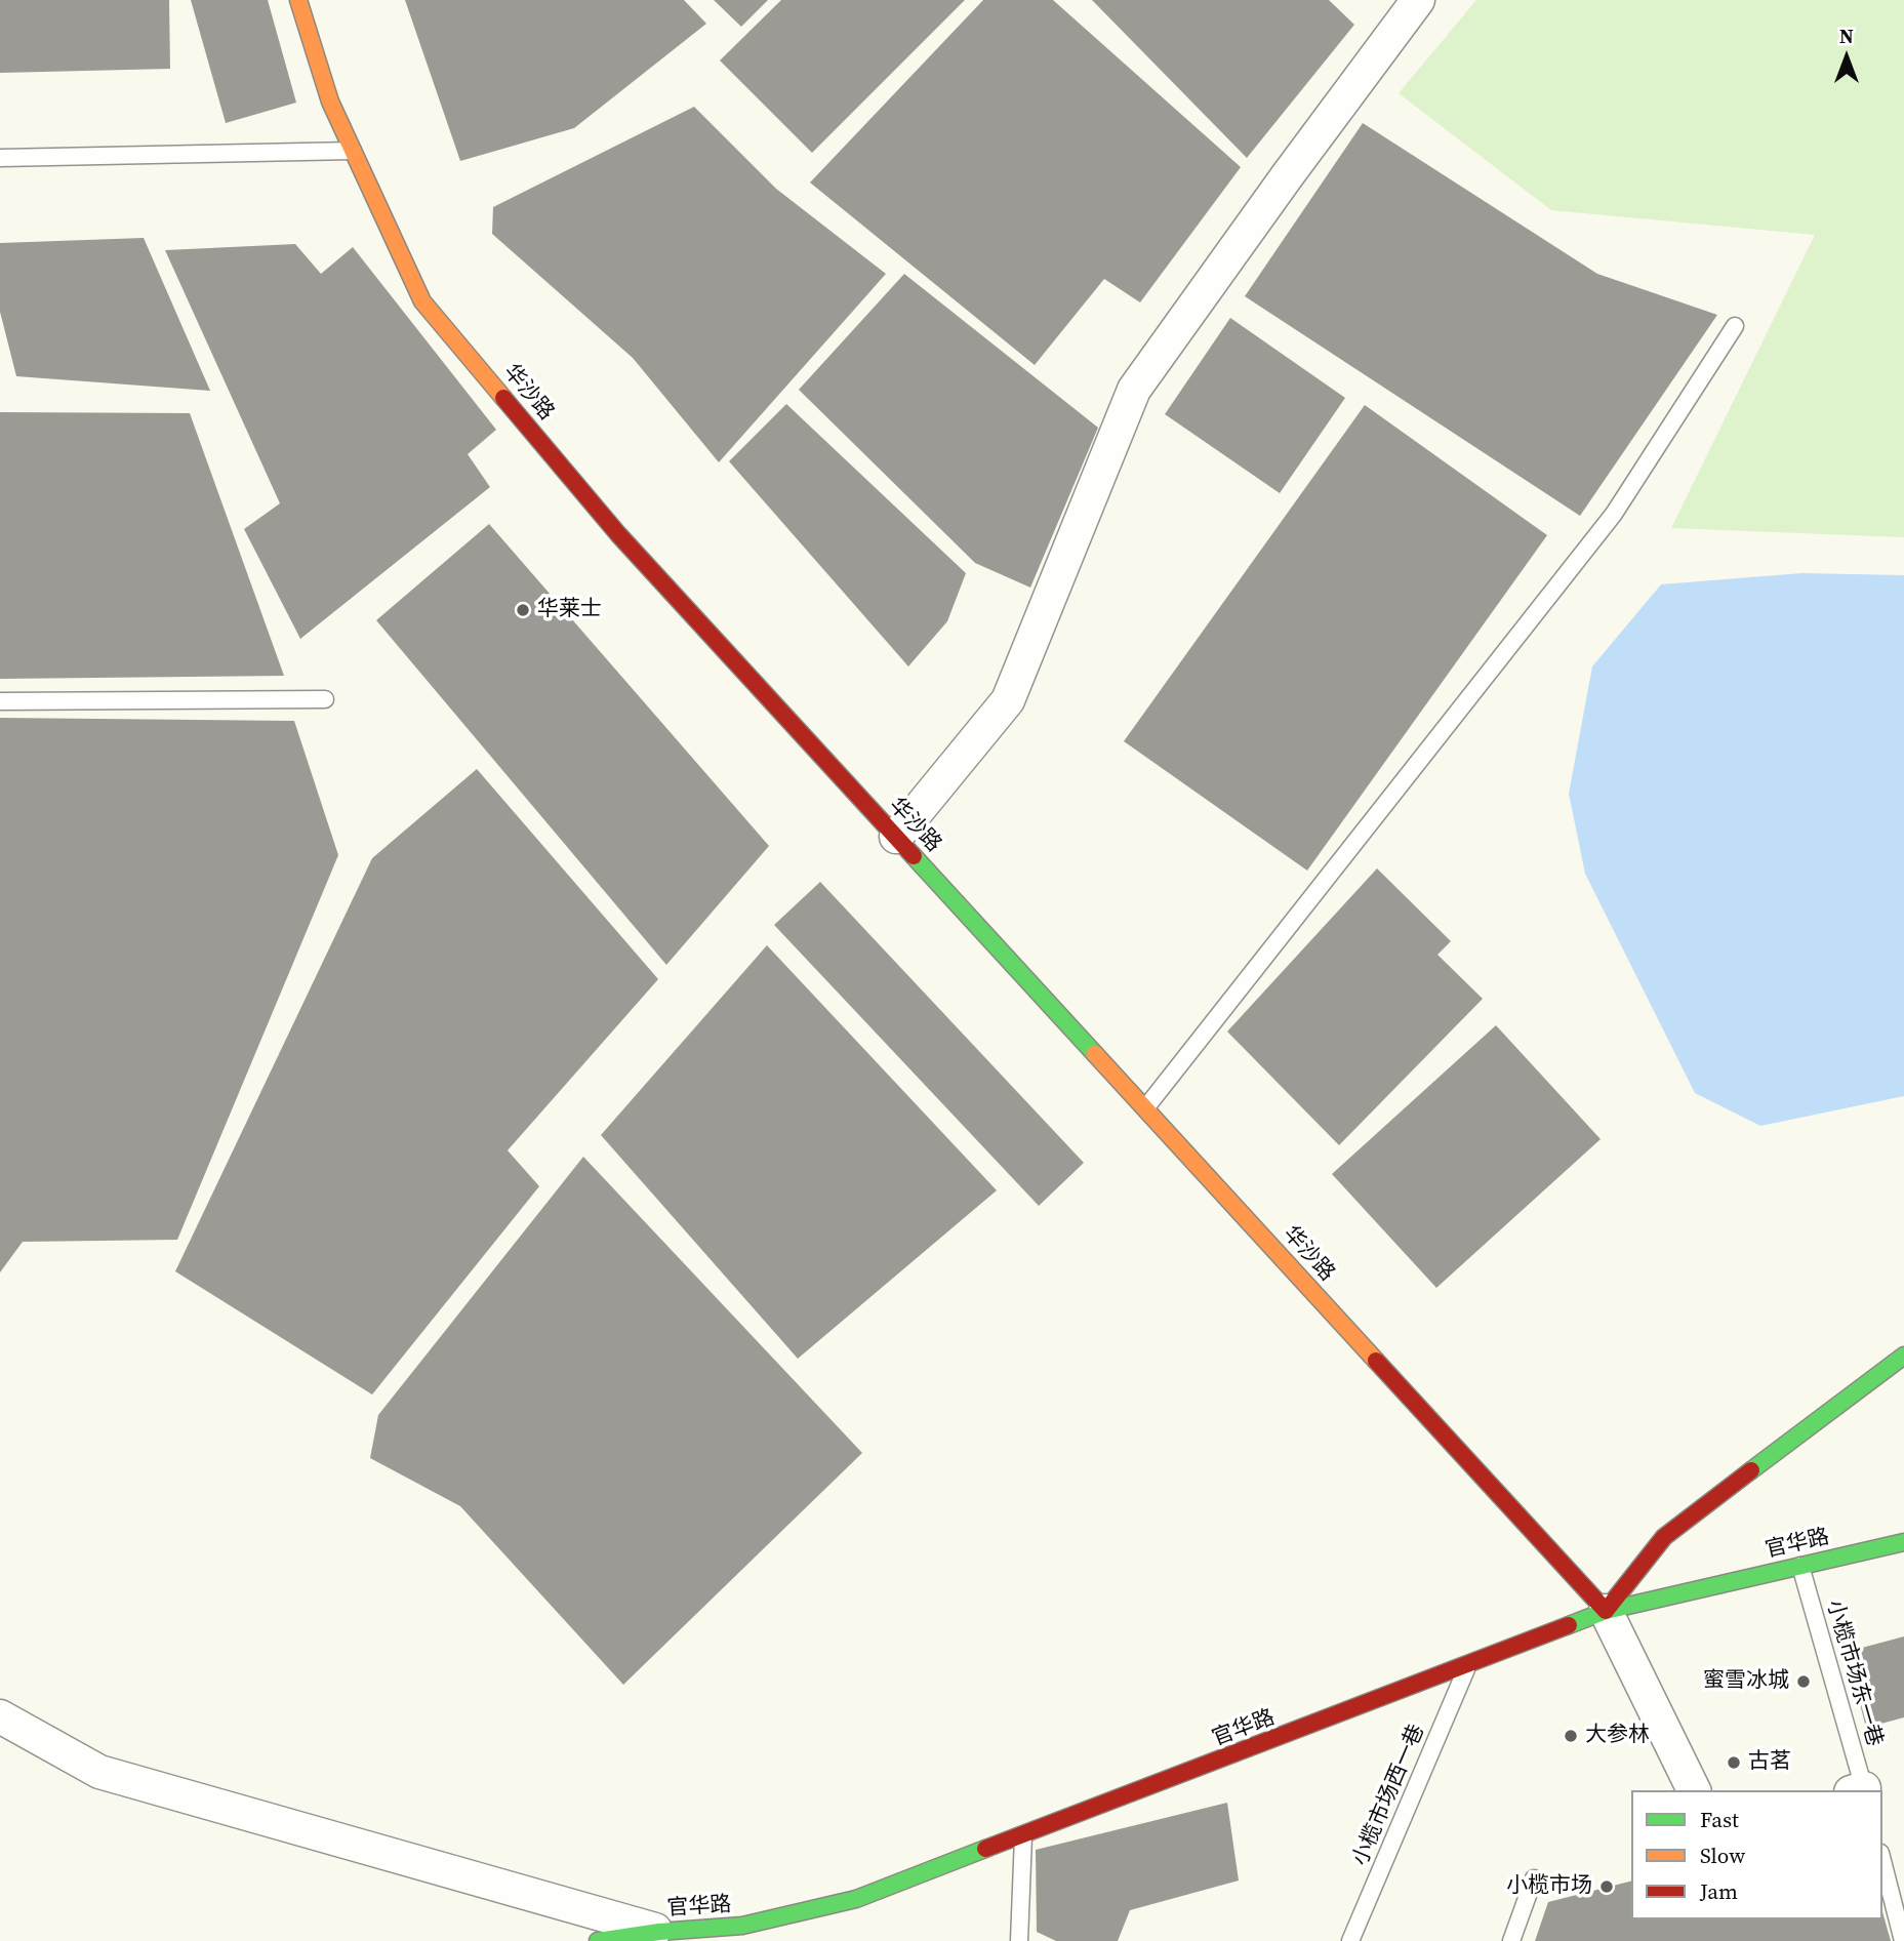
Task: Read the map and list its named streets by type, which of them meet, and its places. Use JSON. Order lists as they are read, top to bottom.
{
  "streets": {
    "street": ["华沙路", "官华路"],
    "lane": ["小榄市场东一巷", "小榄市场西一巷"]
  },
  "crossings": [
    ["华沙路", "官华路"],
    ["官华路", "小榄市场东一巷"],
    ["官华路", "小榄市场西一巷"]
  ],
  "places": [
    "华莱士",
    "蜜雪冰城",
    "大参林",
    "古茗",
    "小榄市场"
  ],
  "legend": ["Fast", "Slow", "Jam"],
  "north": "top"
}
